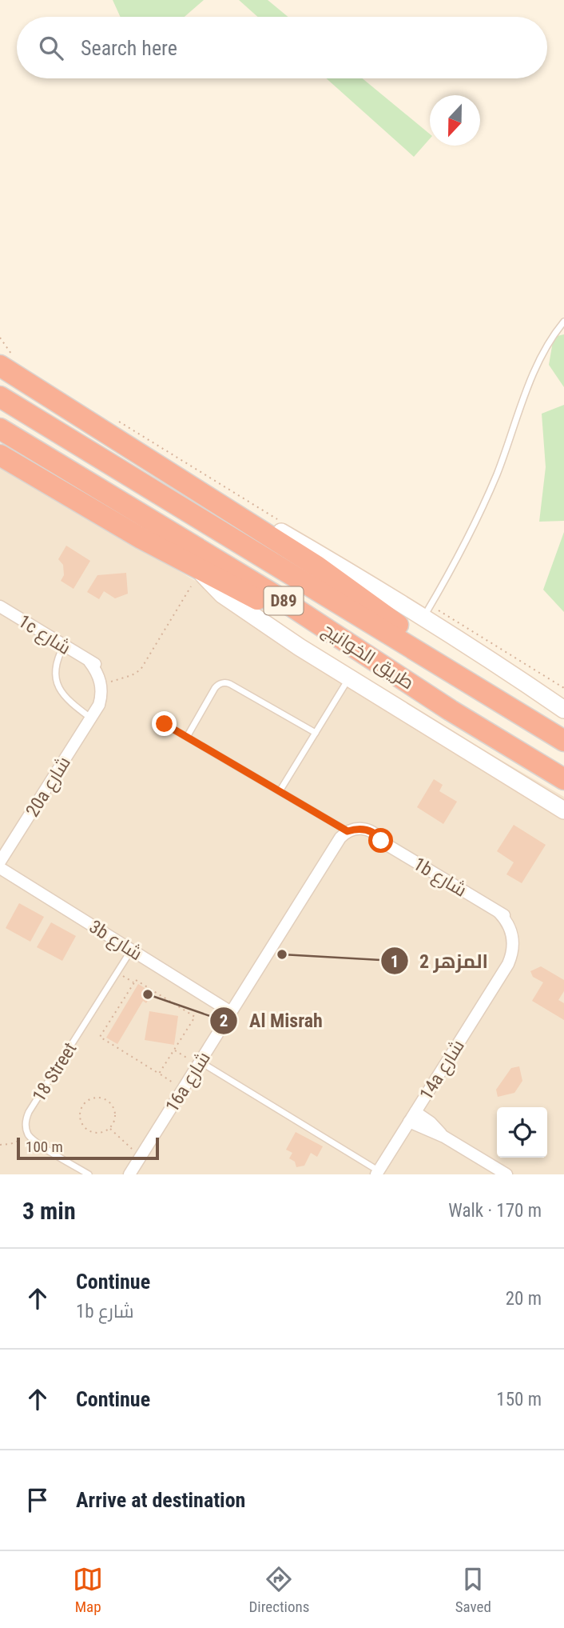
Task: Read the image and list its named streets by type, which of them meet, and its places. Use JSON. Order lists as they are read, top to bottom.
{
  "streets": {
    "highway": ["D89", "طريق الخوانيج"],
    "street": [
      "1c شارع",
      "20a شارع",
      "1b شارع",
      "3b شارع",
      "14a شارع",
      "16a شارع"
    ],
    "lane": ["18 Street"]
  },
  "crossings": [
    ["1c شارع", "20a شارع"],
    ["1b شارع", "14a شارع"],
    ["1b شارع", "16a شارع"],
    ["3b شارع", "18 Street"],
    ["3b شارع", "16a شارع"]
  ],
  "places": ["المزهر 2", "Al Misrah"],
  "scale_bar": "100 m",
  "north": "bottom",
  "page": {
    "search": "Search here",
    "scale": "100 m",
    "heading": ["3 min", "Walk · 170 m"],
    "list": [
      ["Continue", "1b شارع", "20 m"],
      ["Continue", "150 m"],
      "Arrive at destination"
    ],
    "nav": ["Map", "Directions", "Saved"]
  }
}
